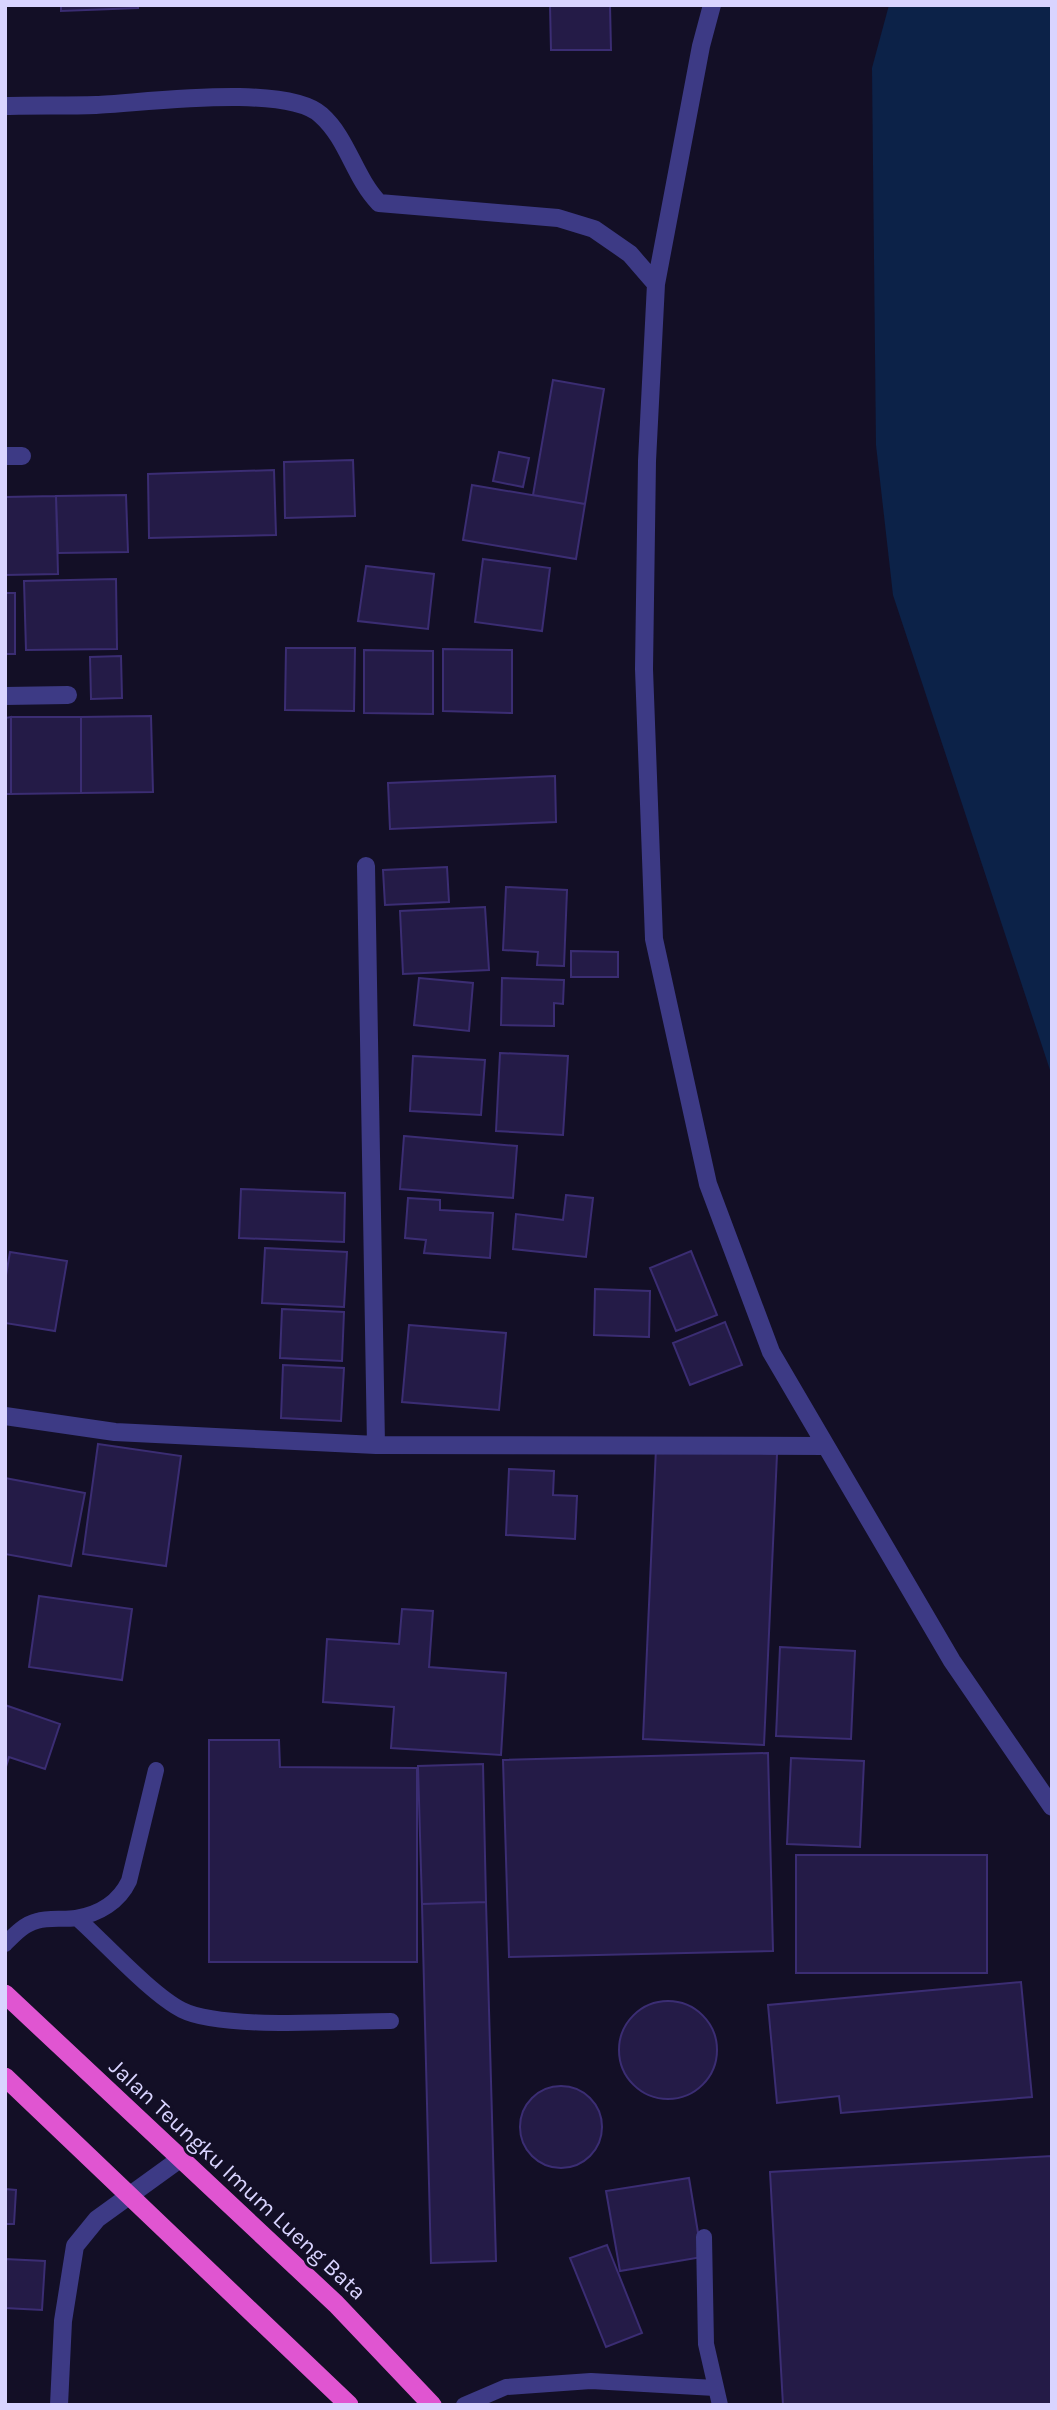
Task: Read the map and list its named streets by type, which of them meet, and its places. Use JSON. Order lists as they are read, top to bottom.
{
  "streets": {
    "highway": ["Jalan Teungku Imum Lueng Bata"]
  }
}
